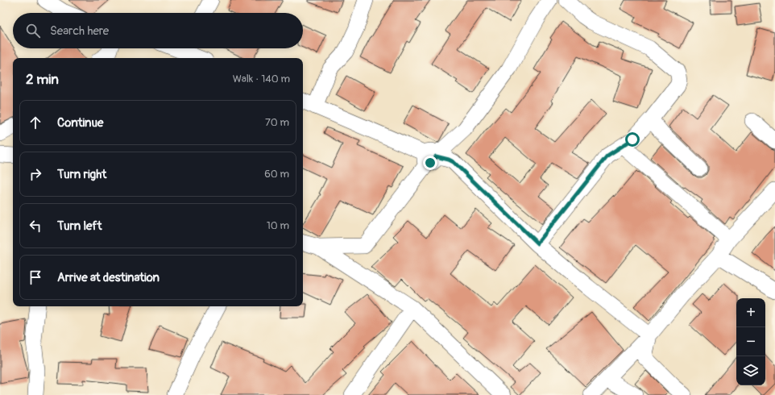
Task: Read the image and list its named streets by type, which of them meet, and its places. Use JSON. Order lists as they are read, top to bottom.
{
  "page": {
    "search": "Search here",
    "heading": ["2 min", "Walk · 140 m"],
    "list": [
      ["Continue", "70 m"],
      ["Turn right", "60 m"],
      ["Turn left", "10 m"],
      "Arrive at destination"
    ],
    "map_buttons": ["+", "−"]
  }
}
